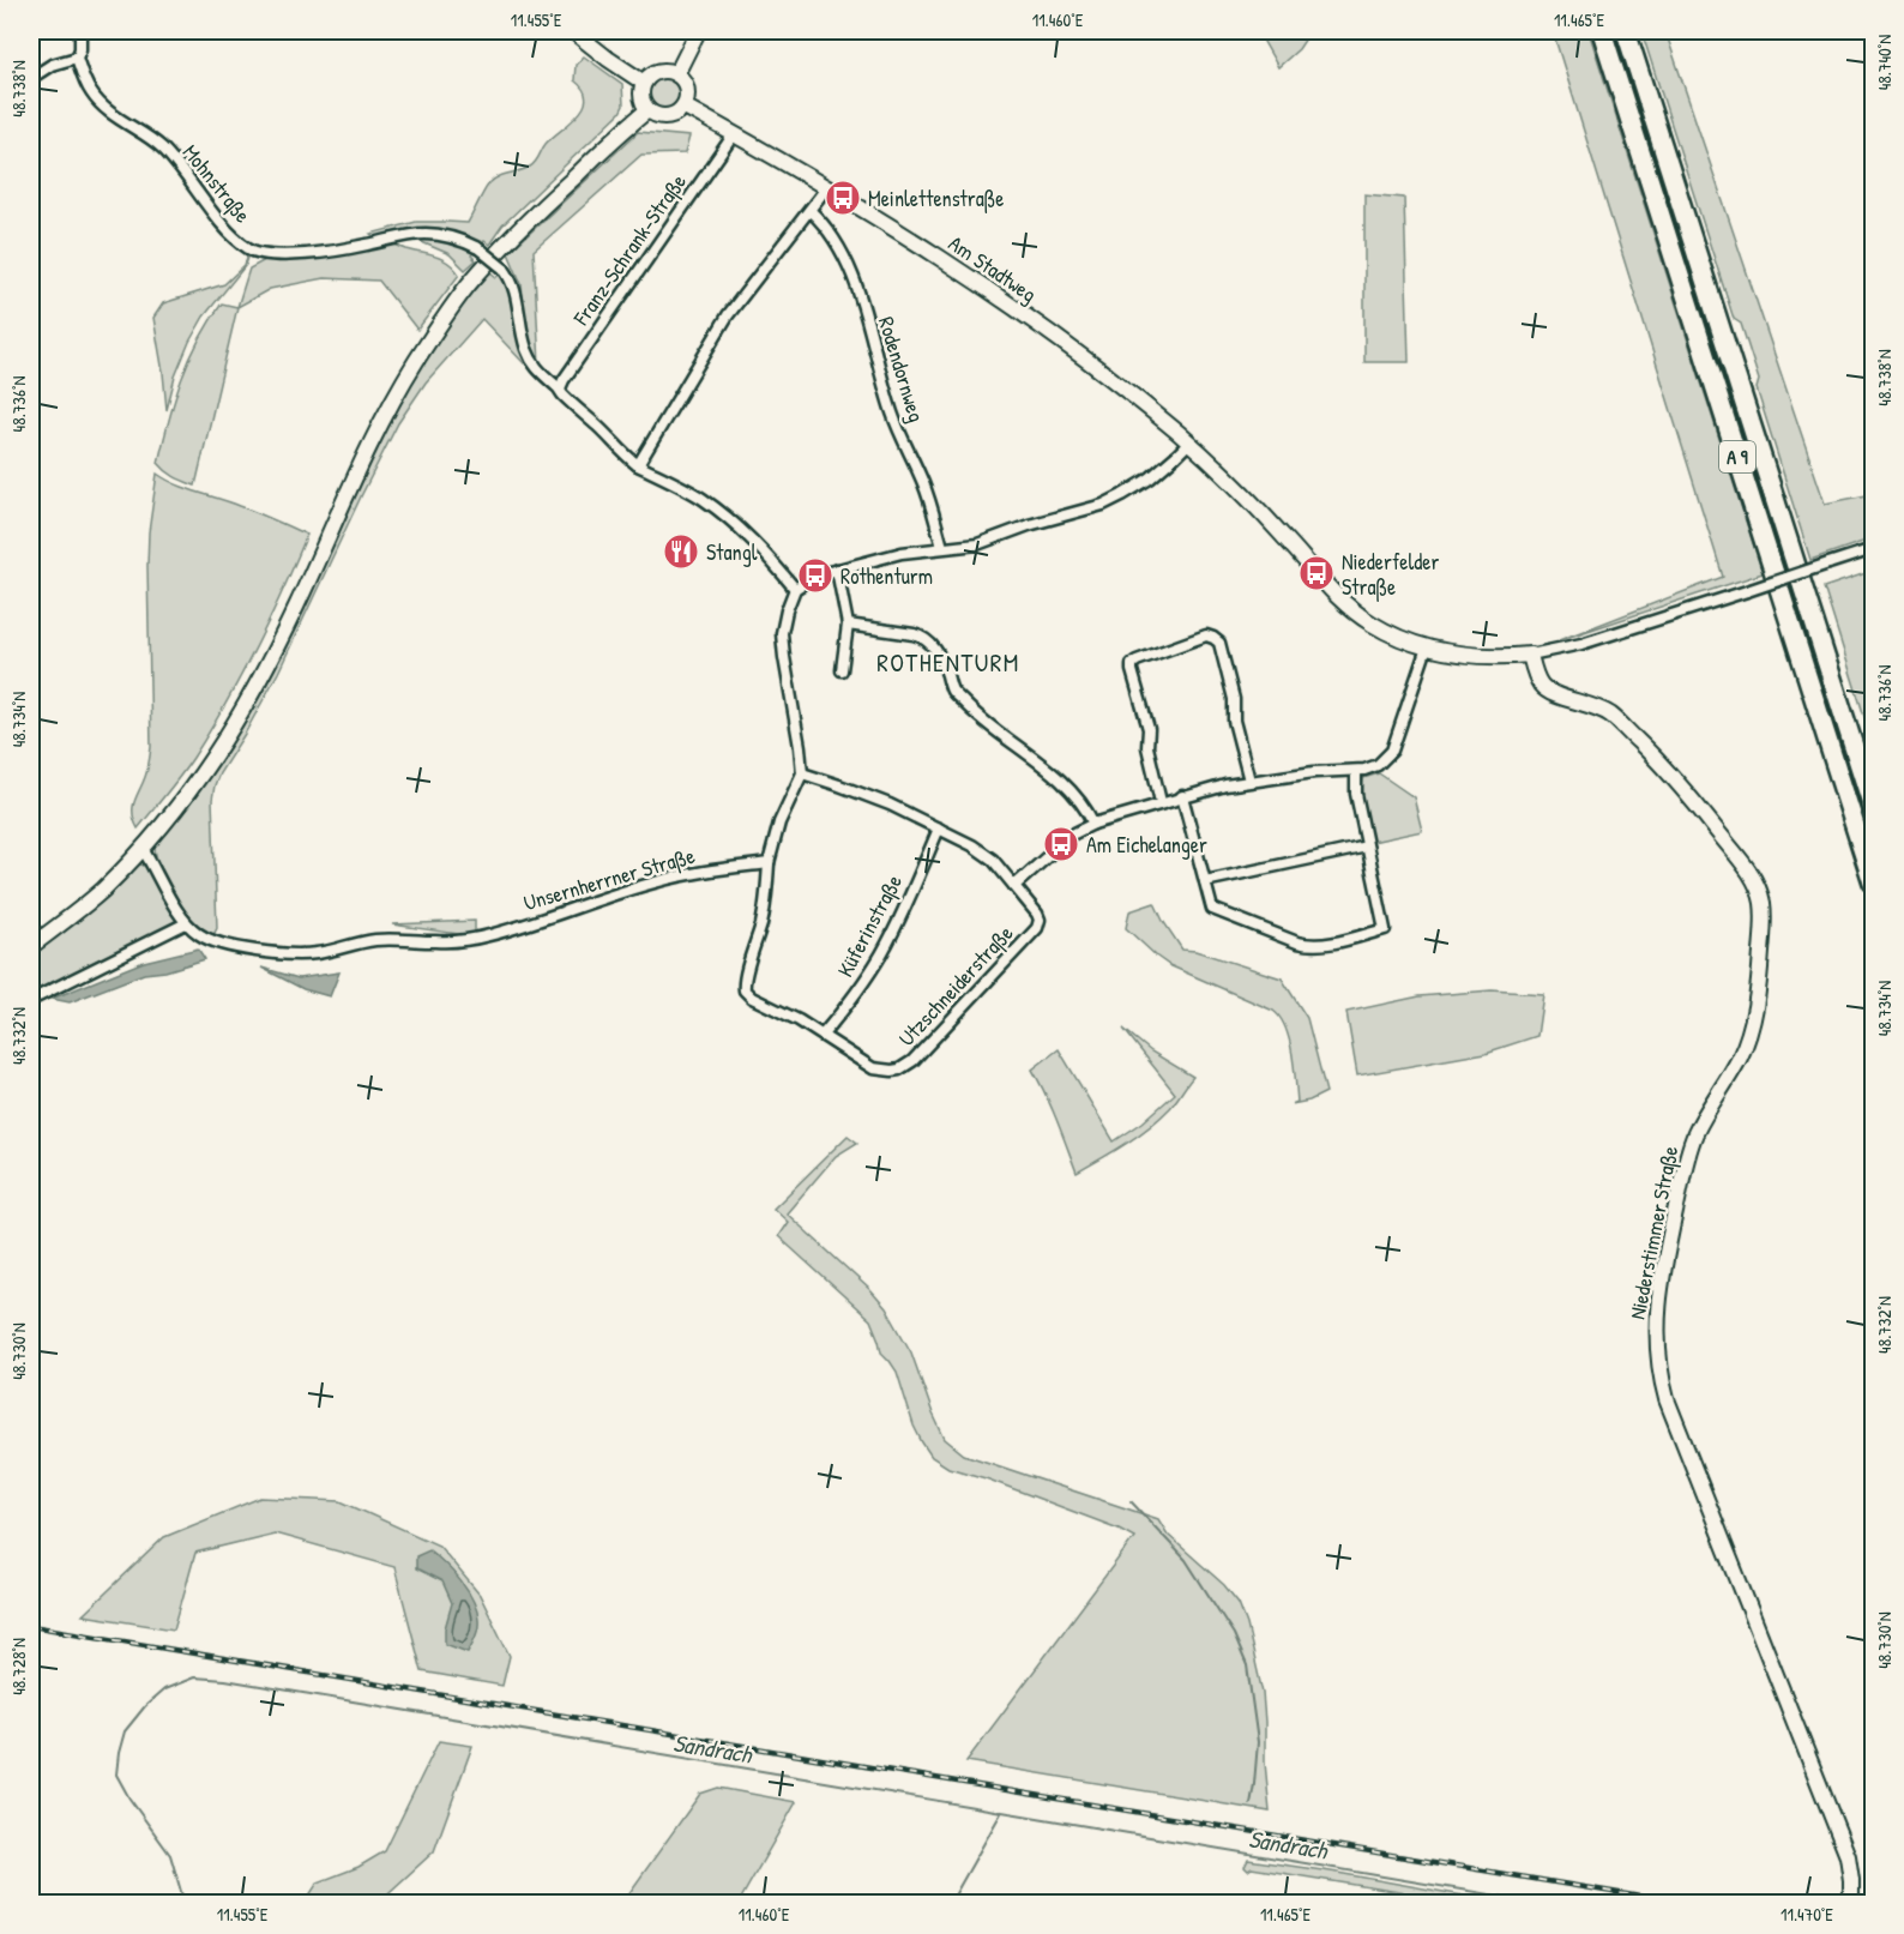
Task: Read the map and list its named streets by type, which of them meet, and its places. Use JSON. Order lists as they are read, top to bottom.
{
  "streets": {
    "highway": ["A 9"],
    "street": [
      "Mohnstraße",
      "Franz-Schrank-Straße",
      "Am Stadtweg",
      "Rodendornweg",
      "Unsernherrner Straße",
      "Küferinstraße",
      "Utzschneiderstraße",
      "Niederstimmer Straße"
    ]
  },
  "crossings": [
    ["Mohnstraße", "Franz-Schrank-Straße"],
    ["Franz-Schrank-Straße", "Am Stadtweg"],
    ["Unsernherrner Straße", "Utzschneiderstraße"],
    ["Küferinstraße", "Utzschneiderstraße"]
  ],
  "districts": ["ROTHENTURM"],
  "water": ["Sandrach"],
  "places": {
    "bus stop": [
      "Meinlettenstraße",
      "Niederfelder Straße",
      "Rothenturm",
      "Am Eichelanger"
    ],
    "restaurant": ["Stangl"]
  },
  "coordinates": [
    "11.455°E",
    "11.460°E",
    "11.465°E",
    "48.740°N",
    "48.738°N",
    "48.736°N",
    "48.734°N",
    "48.732°N",
    "48.730°N",
    "48.728°N",
    "11.470°E"
  ]
}
